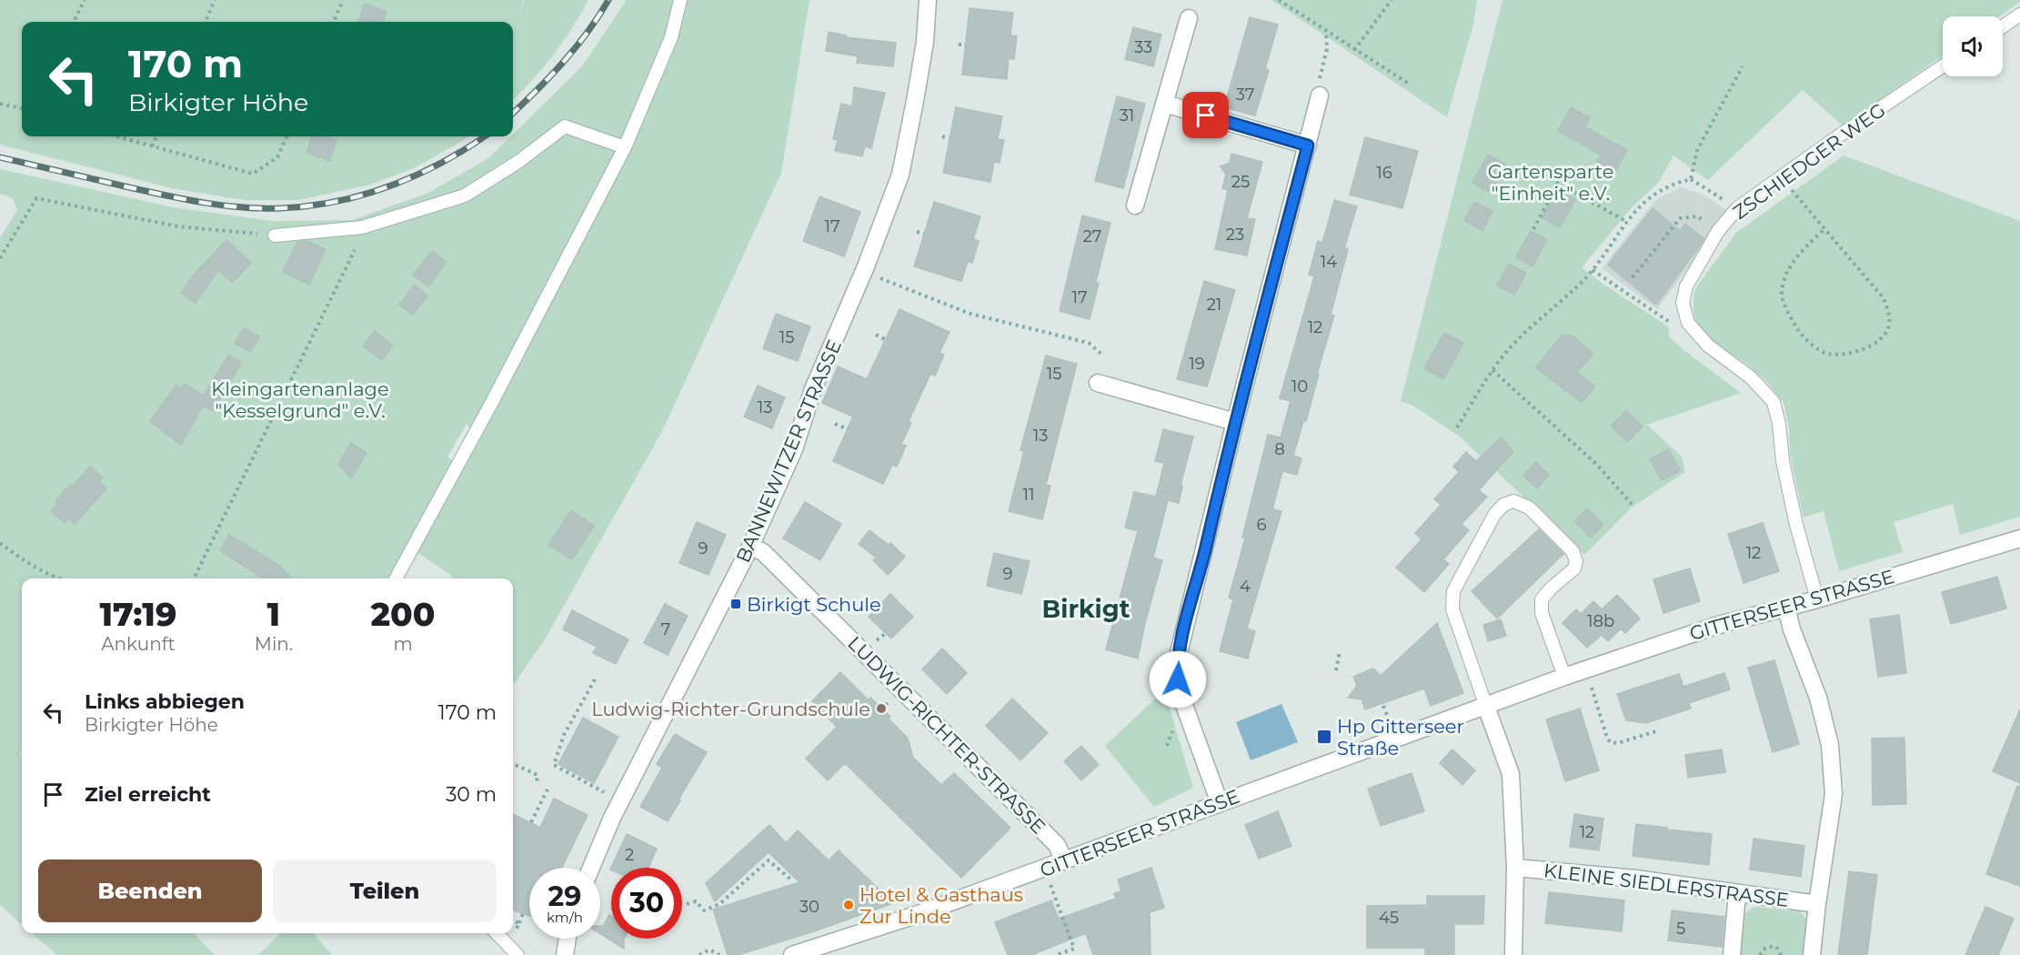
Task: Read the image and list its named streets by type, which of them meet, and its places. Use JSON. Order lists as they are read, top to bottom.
{
  "streets": {
    "street": [
      "BANNEWITZER STRASSE",
      "GITTERSEER STRASSE",
      "LUDWIG-RICHTER-STRASSE",
      "KLEINE SIEDLERSTRASSE"
    ],
    "lane": ["ZSCHIEDGER WEG"]
  },
  "crossings": [
    ["BANNEWITZER STRASSE", "LUDWIG-RICHTER-STRASSE"],
    ["GITTERSEER STRASSE", "LUDWIG-RICHTER-STRASSE"]
  ],
  "districts": ["Birkigt"],
  "parks": ["Gartensparte \"Einheit\" e.V.", "Kleingartenanlage \"Kesselgrund\" e.V."],
  "places": {
    "transit": ["Birkigt Schule", "Hp Gitterseer Straße"],
    "other": ["Ludwig-Richter-Grundschule", "Hotel & Gasthaus Zur Linde"]
  },
  "house_numbers": [
    "33",
    "37",
    "31",
    "16",
    "25",
    "17",
    "23",
    "27",
    "14",
    "17",
    "21",
    "12",
    "15",
    "19",
    "15",
    "10",
    "13",
    "13",
    "8",
    "11",
    "6",
    "9",
    "12",
    "9",
    "4",
    "18b",
    "7",
    "12",
    "2",
    "30",
    "45",
    "5"
  ],
  "page": {
    "turn": ["170 m", "Birkigter Höhe"],
    "eta": [
      "17:19",
      "Ankunft",
      "1",
      "Min.",
      "200",
      "m"
    ],
    "list": [
      {
        "name": "Links abbiegen",
        "note": "Birkigter Höhe",
        "value": "170 m"
      },
      {
        "name": "Ziel erreicht",
        "value": "30 m"
      }
    ],
    "buttons": ["Beenden", "Teilen"],
    "speed": "29 km/h",
    "limit": "30"
  }
}
